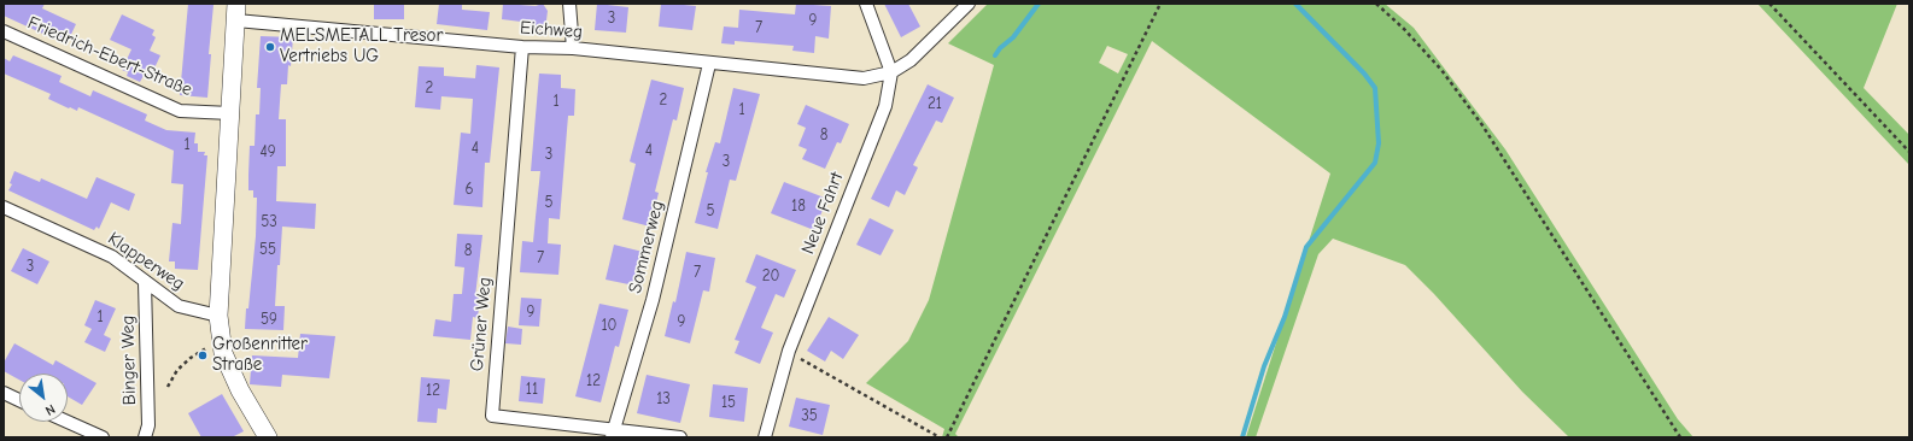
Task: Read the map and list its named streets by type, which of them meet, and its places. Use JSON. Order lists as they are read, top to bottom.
{
  "streets": {
    "street": [
      "Eichweg",
      "Friedrich-Ebert-Straße",
      "Neue Fahrt",
      "Sommerweg",
      "Klapperweg",
      "Grüner Weg",
      "Binger Weg"
    ]
  },
  "crossings": [
    ["Eichweg", "Neue Fahrt"],
    ["Eichweg", "Sommerweg"],
    ["Eichweg", "Grüner Weg"],
    ["Sommerweg", "Grüner Weg"],
    ["Klapperweg", "Binger Weg"]
  ],
  "places": ["MELSMETALL Tresor Vertriebs UG", "Großenritter Straße"],
  "house_numbers": [
    "3",
    "9",
    "7",
    "2",
    "2",
    "1",
    "21",
    "1",
    "8",
    "1",
    "4",
    "4",
    "49",
    "3",
    "3",
    "6",
    "5",
    "18",
    "5",
    "53",
    "55",
    "8",
    "7",
    "3",
    "7",
    "20",
    "9",
    "1",
    "59",
    "9",
    "10",
    "12",
    "11",
    "12",
    "13",
    "15",
    "35"
  ],
  "north": "bottom right"
}
